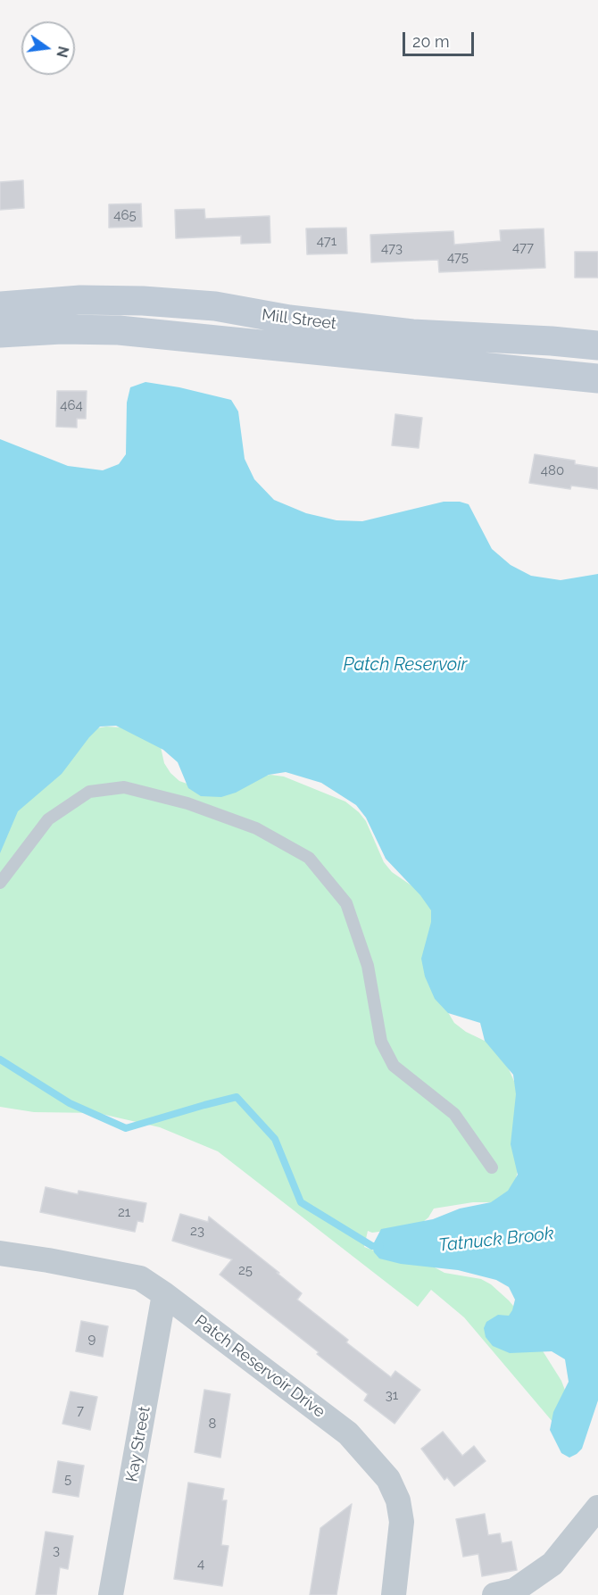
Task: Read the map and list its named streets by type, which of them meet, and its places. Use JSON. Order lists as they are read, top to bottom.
{
  "streets": {
    "main road": ["Mill Street"],
    "street": ["Patch Reservoir Drive", "Kay Street"]
  },
  "crossings": [
    ["Patch Reservoir Drive", "Kay Street"]
  ],
  "water": ["Patch Reservoir", "Tatnuck Brook"],
  "house_numbers": [
    "465",
    "471",
    "477",
    "473",
    "475",
    "464",
    "480",
    "21",
    "23",
    "25",
    "9",
    "31",
    "7",
    "8",
    "5",
    "3",
    "4"
  ],
  "scale_bar": "20 m",
  "north": "right"
}
